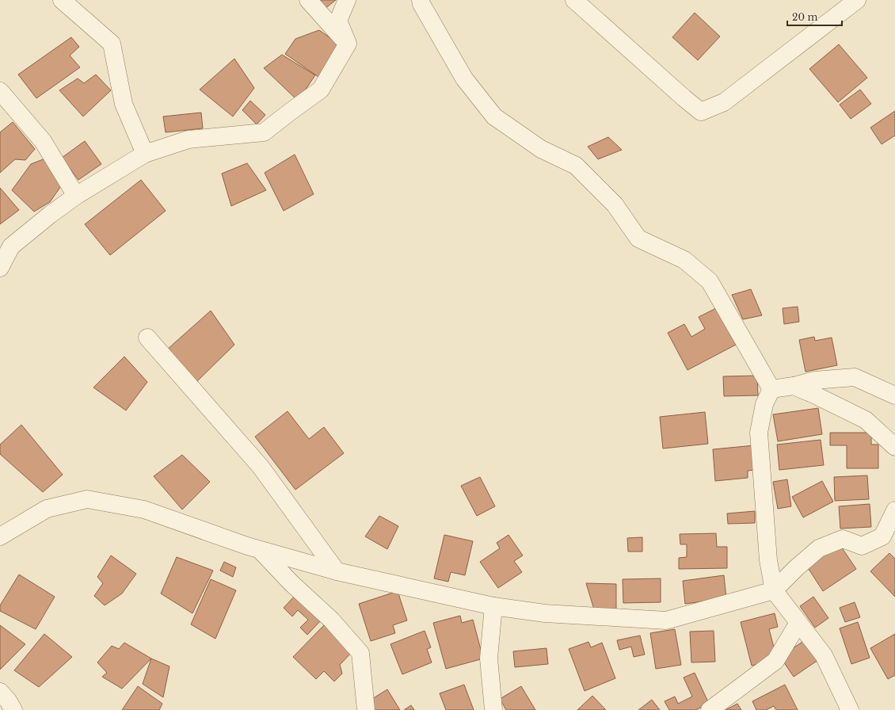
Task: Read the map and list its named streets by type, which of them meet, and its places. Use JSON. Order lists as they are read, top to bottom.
{
  "scale_bar": "20 m"
}
